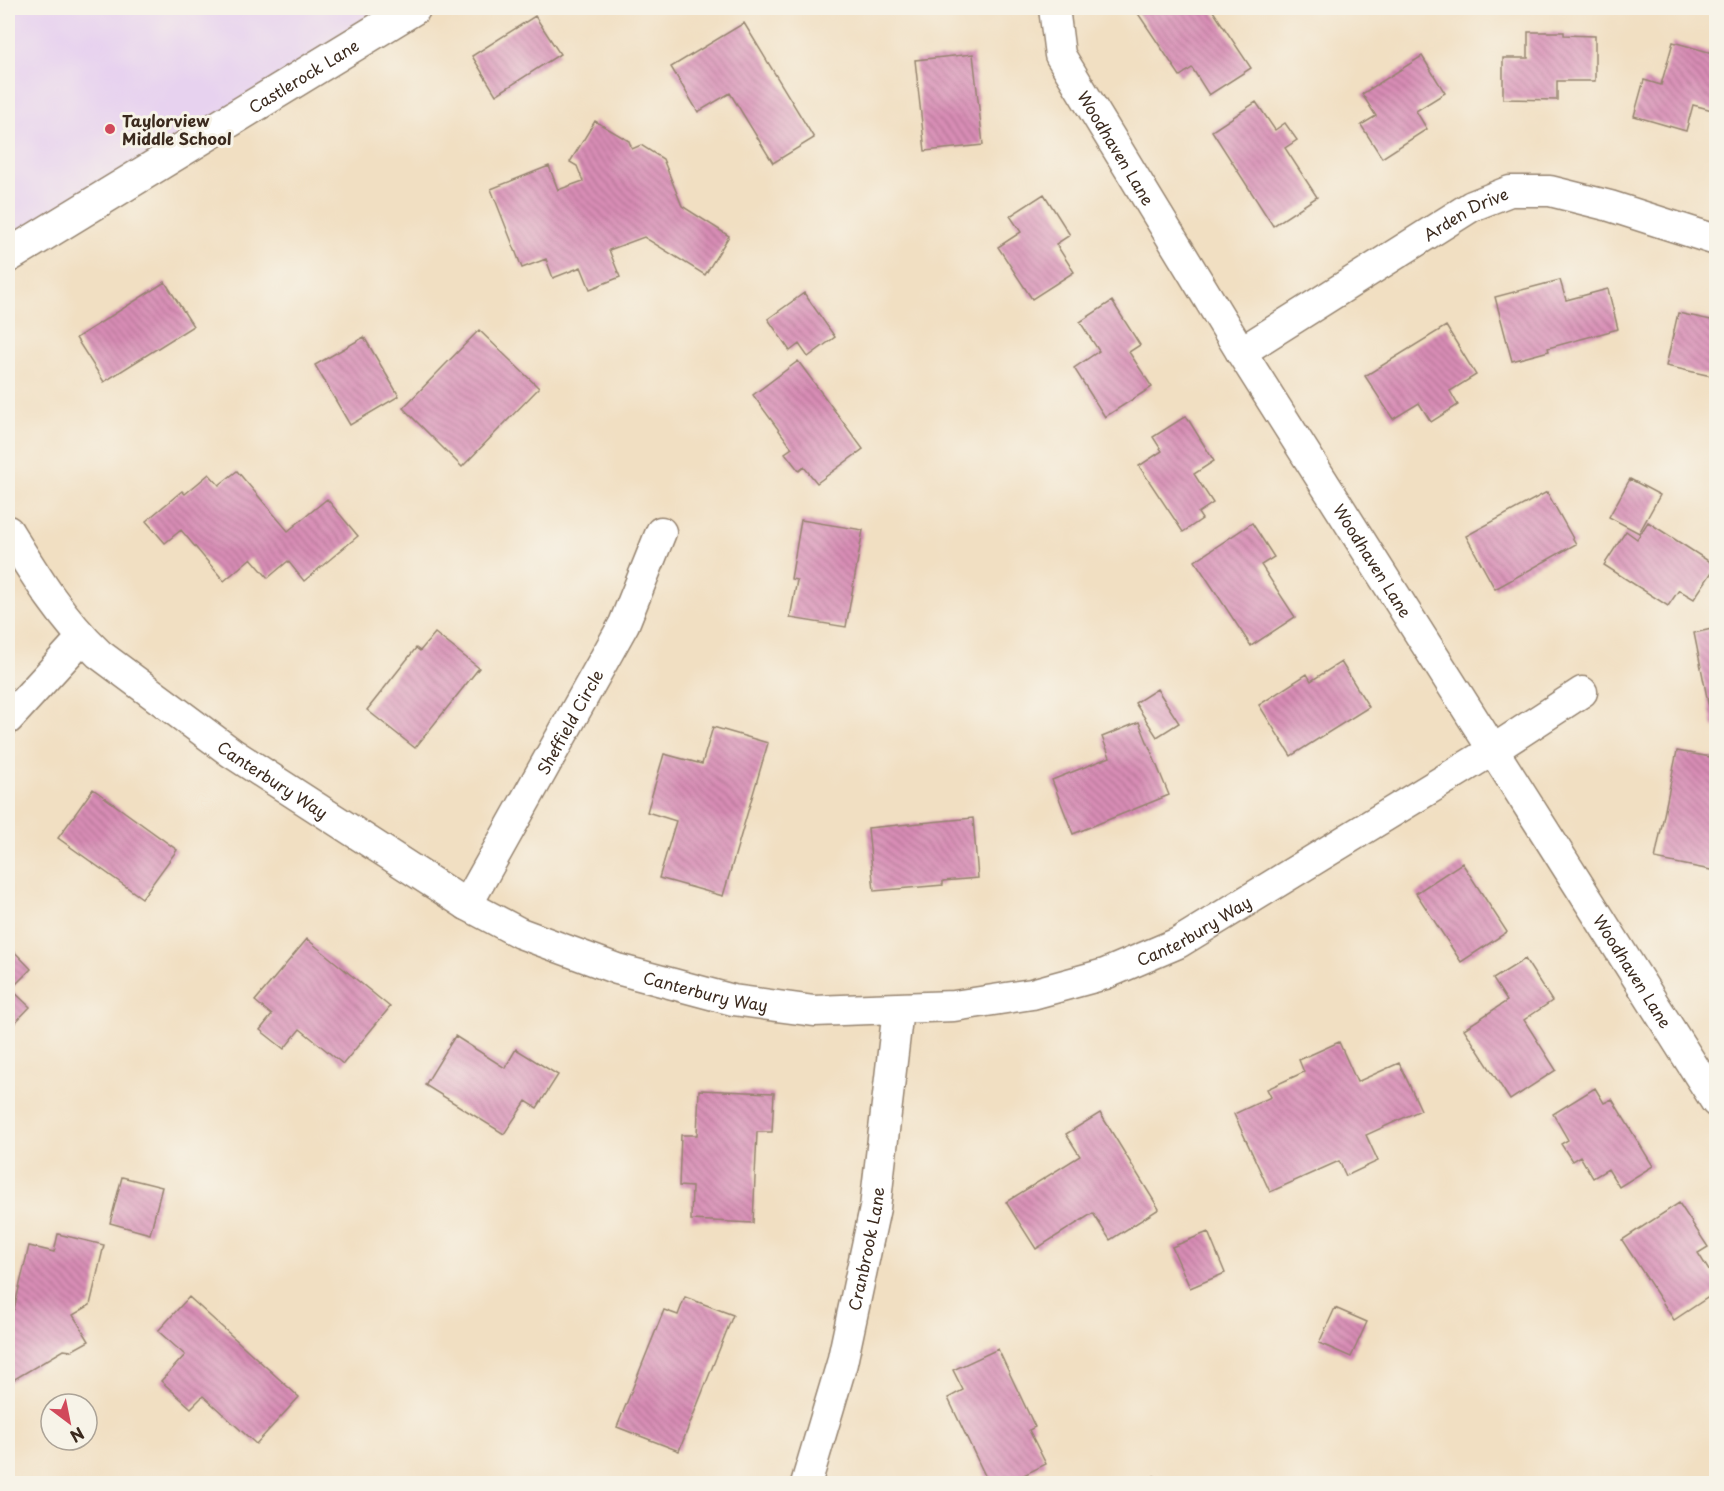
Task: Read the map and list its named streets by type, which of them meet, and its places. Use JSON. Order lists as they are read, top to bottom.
{
  "streets": {
    "street": [
      "Castlerock Lane",
      "Woodhaven Lane",
      "Arden Drive",
      "Sheffield Circle",
      "Canterbury Way",
      "Cranbrook Lane"
    ]
  },
  "crossings": [
    ["Woodhaven Lane", "Arden Drive"],
    ["Woodhaven Lane", "Canterbury Way"],
    ["Sheffield Circle", "Canterbury Way"],
    ["Canterbury Way", "Cranbrook Lane"]
  ],
  "places": ["Taylorview Middle School"],
  "north": "bottom right"
}
